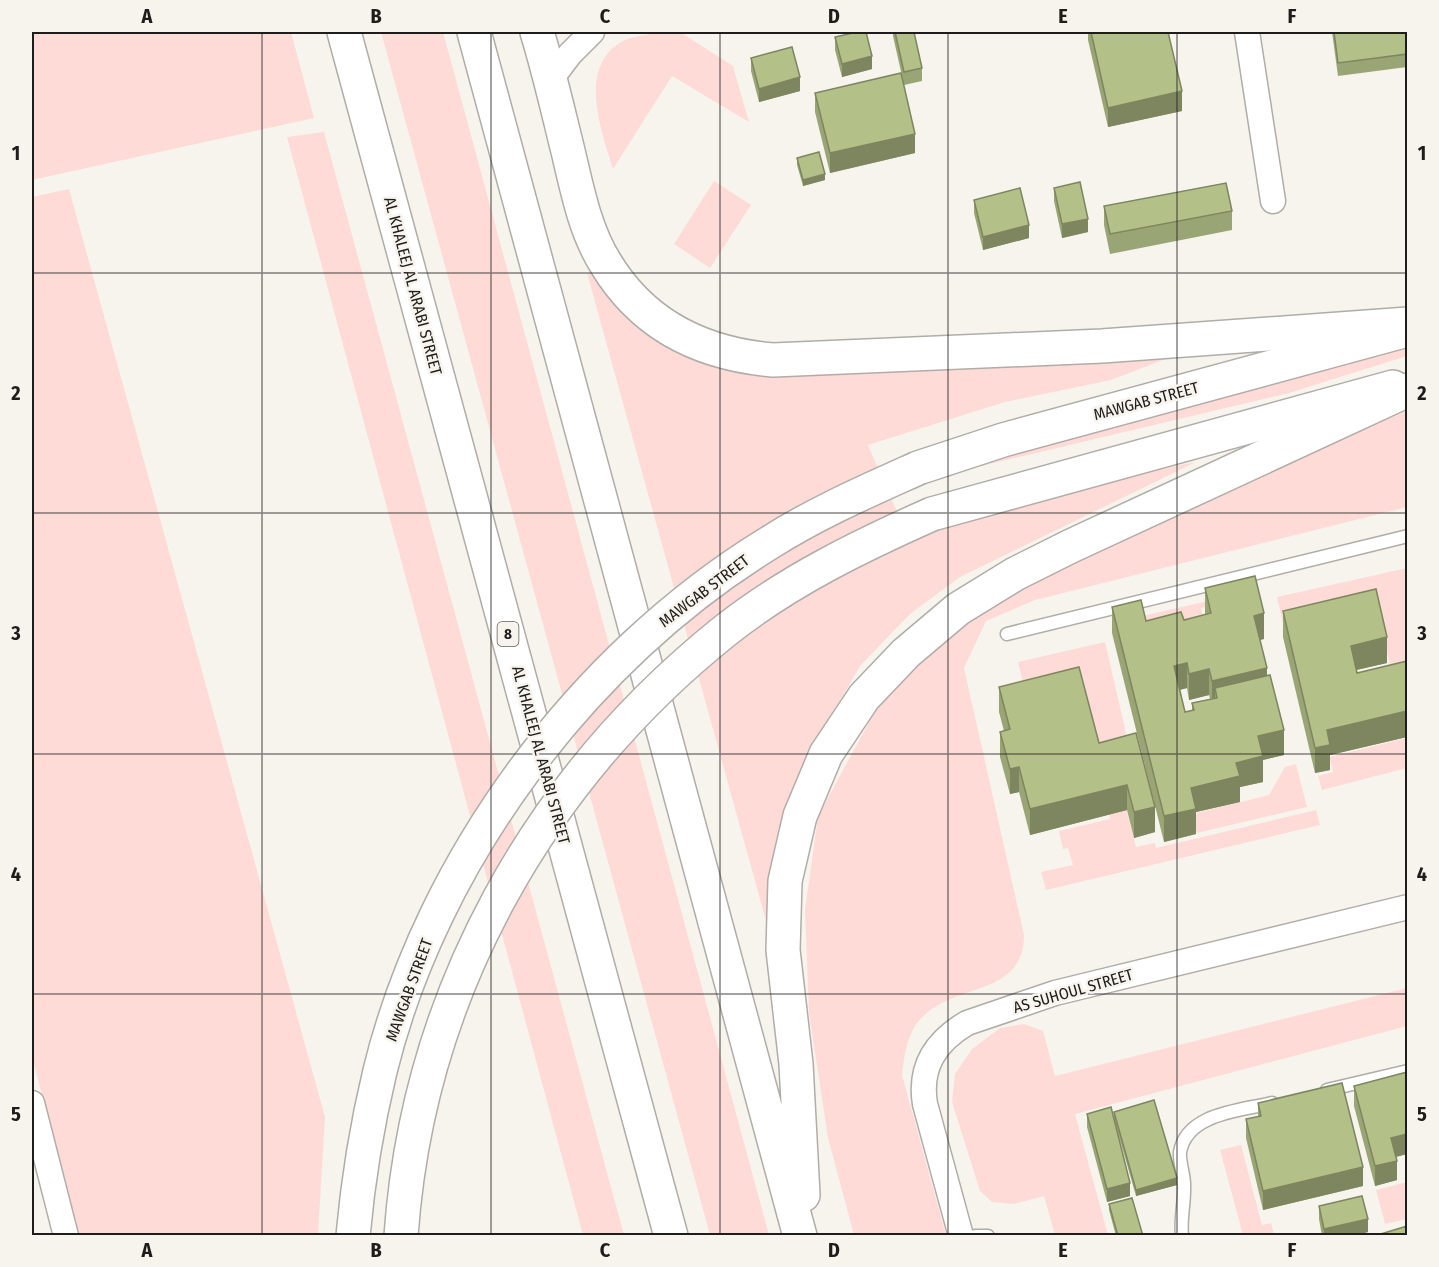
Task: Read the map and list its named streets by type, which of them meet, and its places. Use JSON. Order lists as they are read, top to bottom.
{
  "streets": {
    "main road": ["AL KHALEEJ AL ARABI STREET", "MAWGAB STREET", "8"],
    "street": ["AS SUHOUL STREET"]
  },
  "grid": {
    "columns": [
      "A",
      "B",
      "C",
      "D",
      "E",
      "F"
    ],
    "rows": [
      "1",
      "2",
      "3",
      "4",
      "5"
    ]
  }
}
